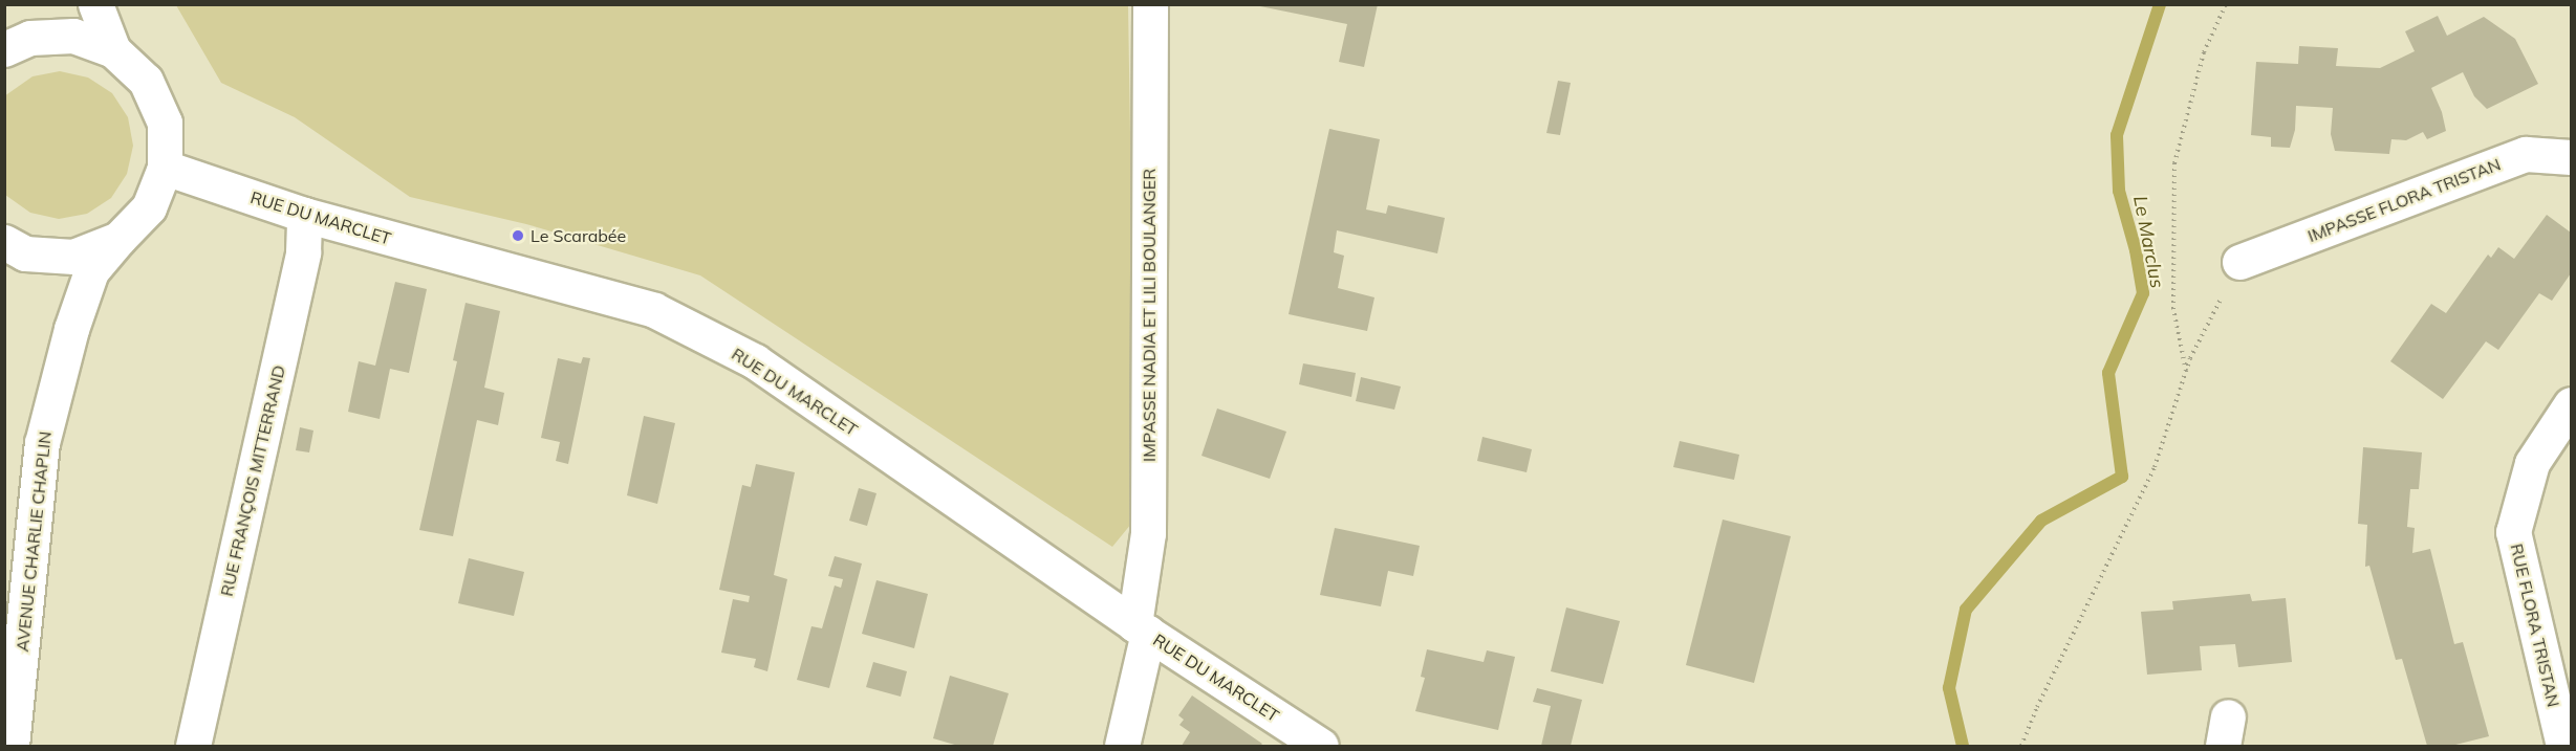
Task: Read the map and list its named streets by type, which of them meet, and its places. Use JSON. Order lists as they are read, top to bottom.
{
  "streets": {
    "street": [
      "IMPASSE FLORA TRISTAN",
      "RUE DU MARCLET",
      "IMPASSE NADIA ET LILI BOULANGER",
      "RUE FRANÇOIS MITTERRAND",
      "AVENUE CHARLIE CHAPLIN",
      "RUE FLORA TRISTAN"
    ]
  },
  "crossings": [
    ["RUE DU MARCLET", "IMPASSE NADIA ET LILI BOULANGER"],
    ["RUE DU MARCLET", "RUE FRANÇOIS MITTERRAND"],
    ["RUE DU MARCLET", "AVENUE CHARLIE CHAPLIN"]
  ],
  "water": ["Le Marclus"],
  "places": ["Le Scarabée"]
}
